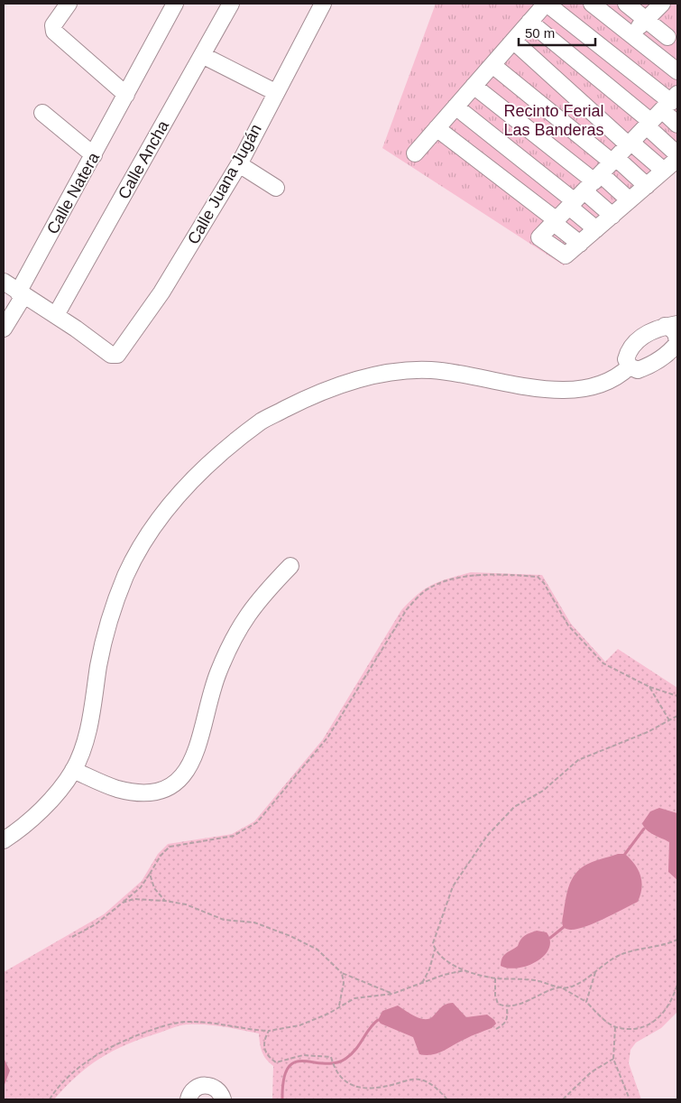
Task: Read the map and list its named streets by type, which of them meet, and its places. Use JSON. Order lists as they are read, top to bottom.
{
  "streets": {
    "street": ["Calle Ancha", "Calle Juana Jugán", "Calle Natera"]
  },
  "crossings": [
    ["Calle Ancha", "Calle Juana Jugán"]
  ],
  "parks": ["Recinto Ferial Las Banderas"],
  "scale_bar": "50 m"
}
